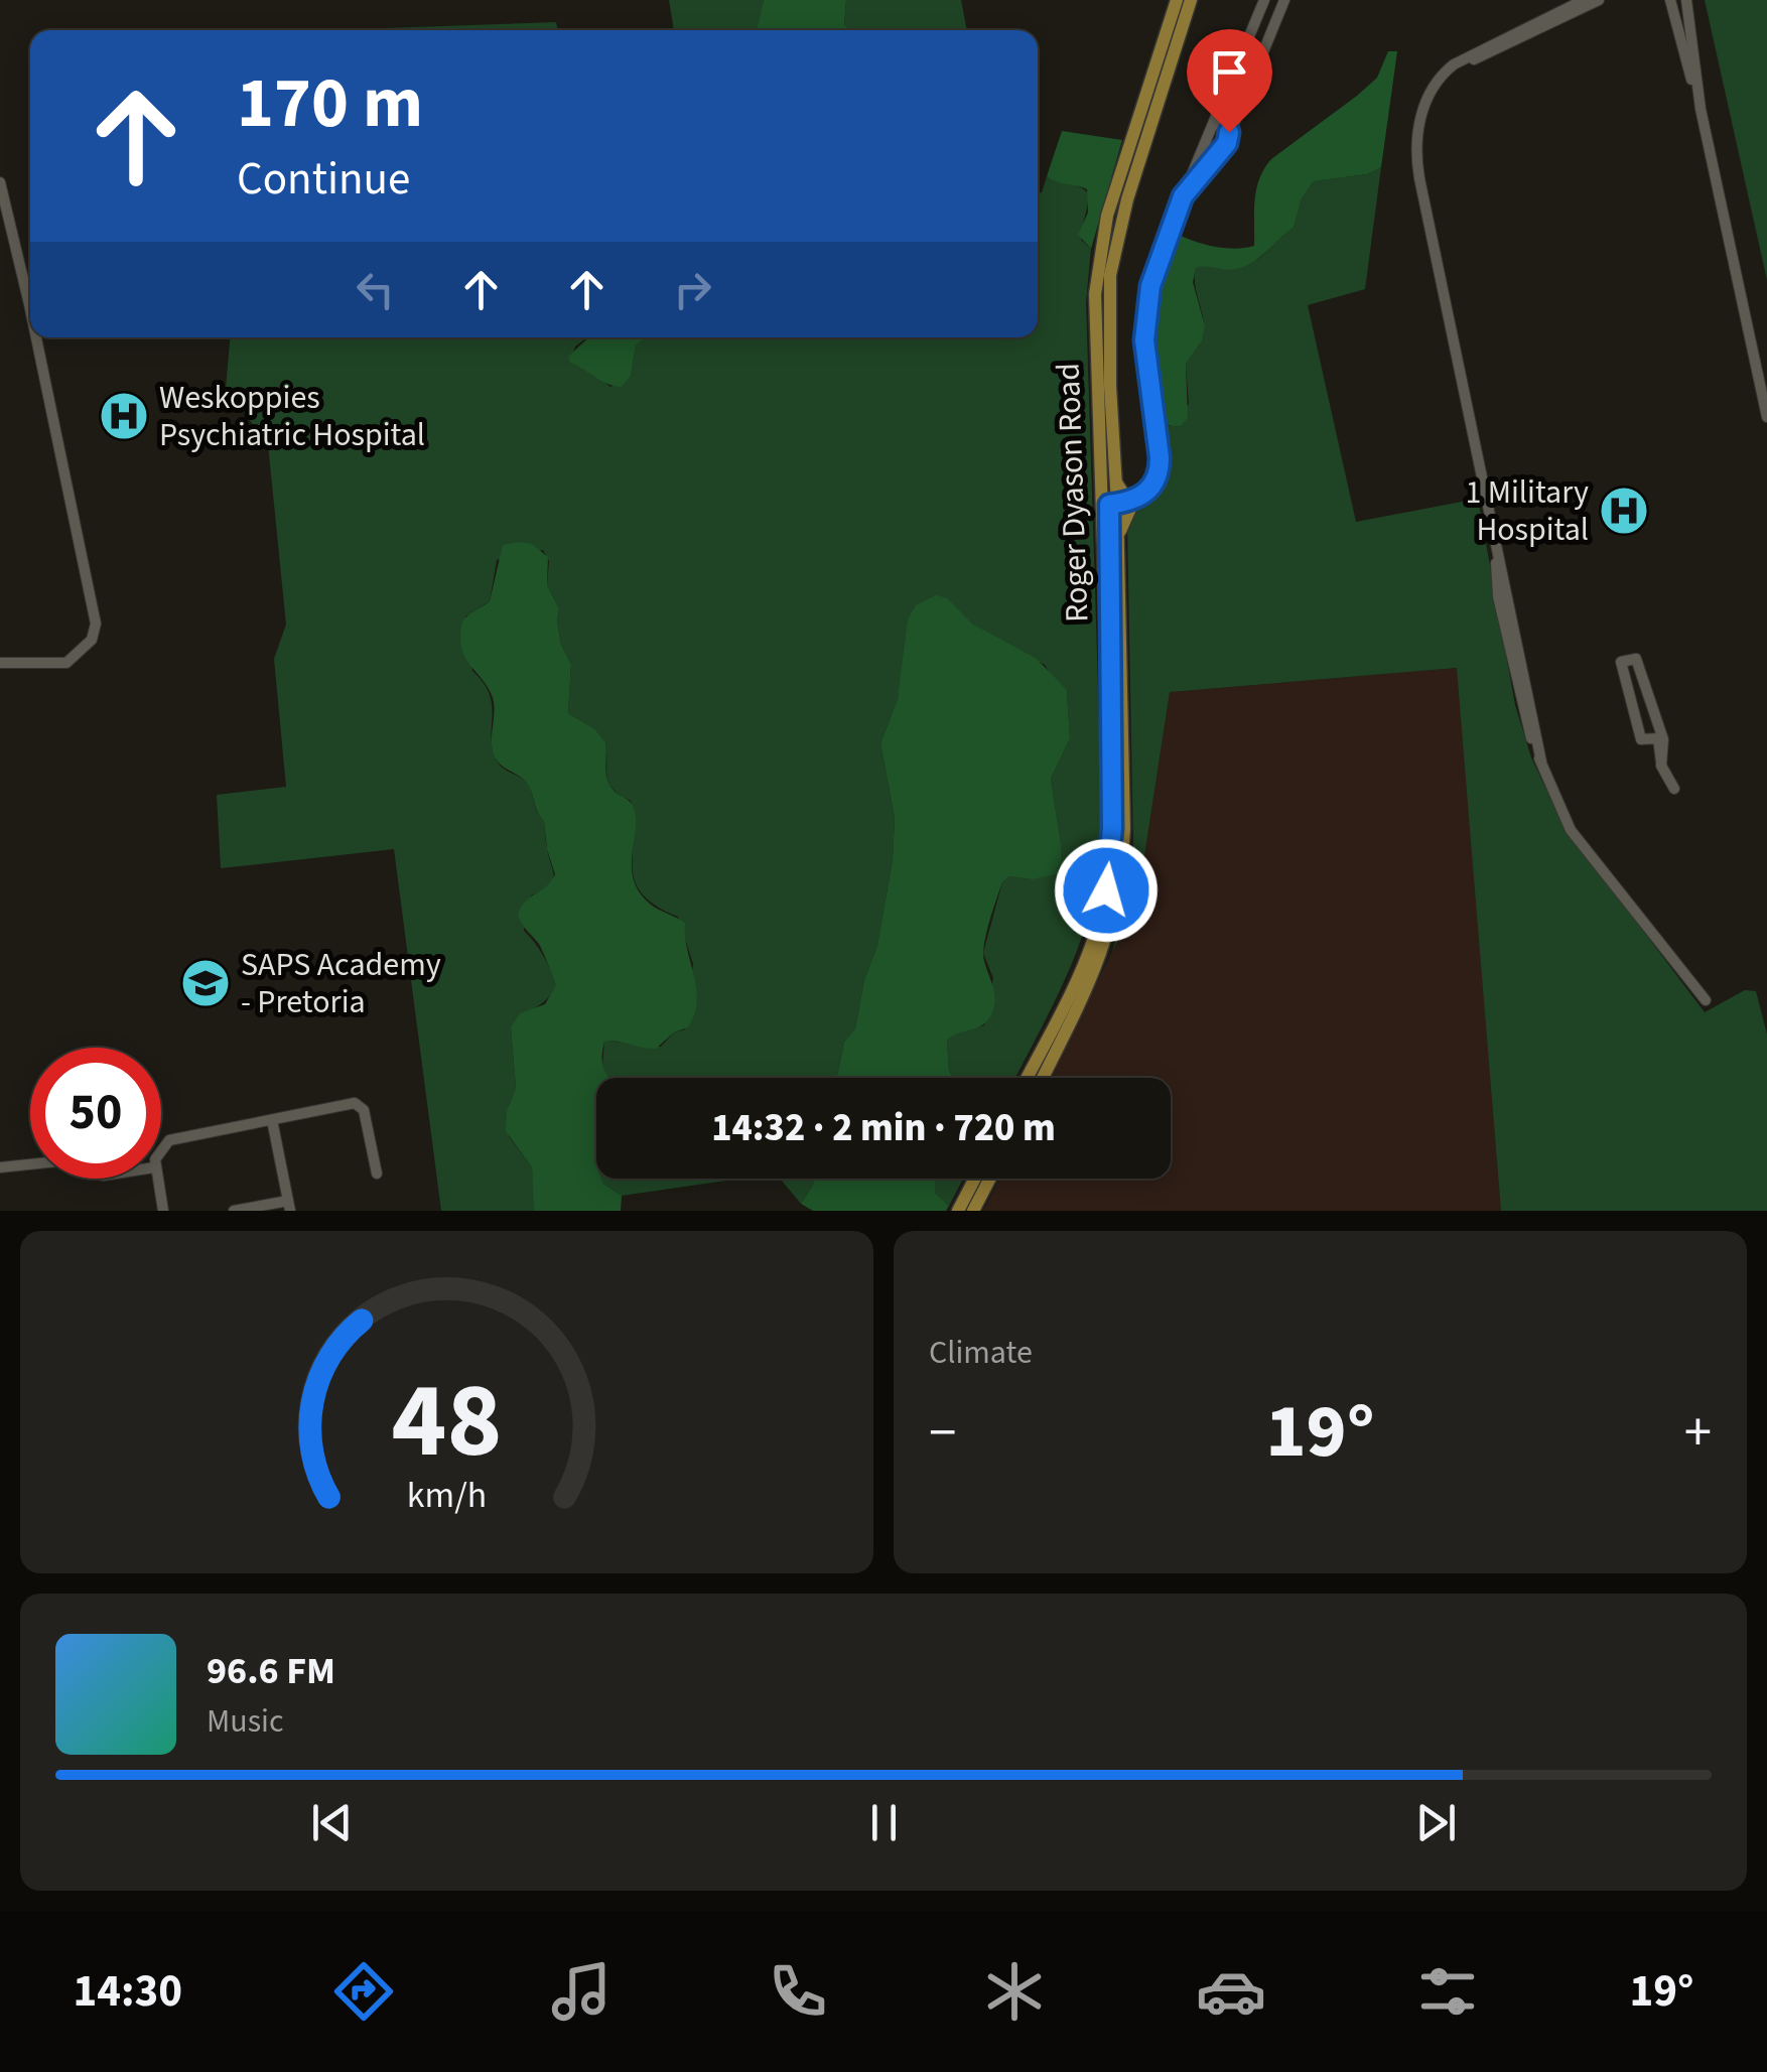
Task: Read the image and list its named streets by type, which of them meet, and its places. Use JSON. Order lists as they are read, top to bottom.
{
  "streets": {
    "main road": ["Roger Dyason Road"]
  },
  "places": {
    "hospital": ["Weskoppies Psychiatric Hospital", "1 Military Hospital"],
    "school or university": ["SAPS Academy - Pretoria"]
  },
  "page": {
    "turn": ["170 m", "Continue"],
    "limit": "50",
    "trip": "14:32 · 2 min · 720 m",
    "tile": "Climate",
    "heat": ["−", "19°", "+"],
    "song": ["96.6 FM", "Music"],
    "tabs": ["14:30", "19°"],
    "gauge": ["48", "km/h"]
  }
}
